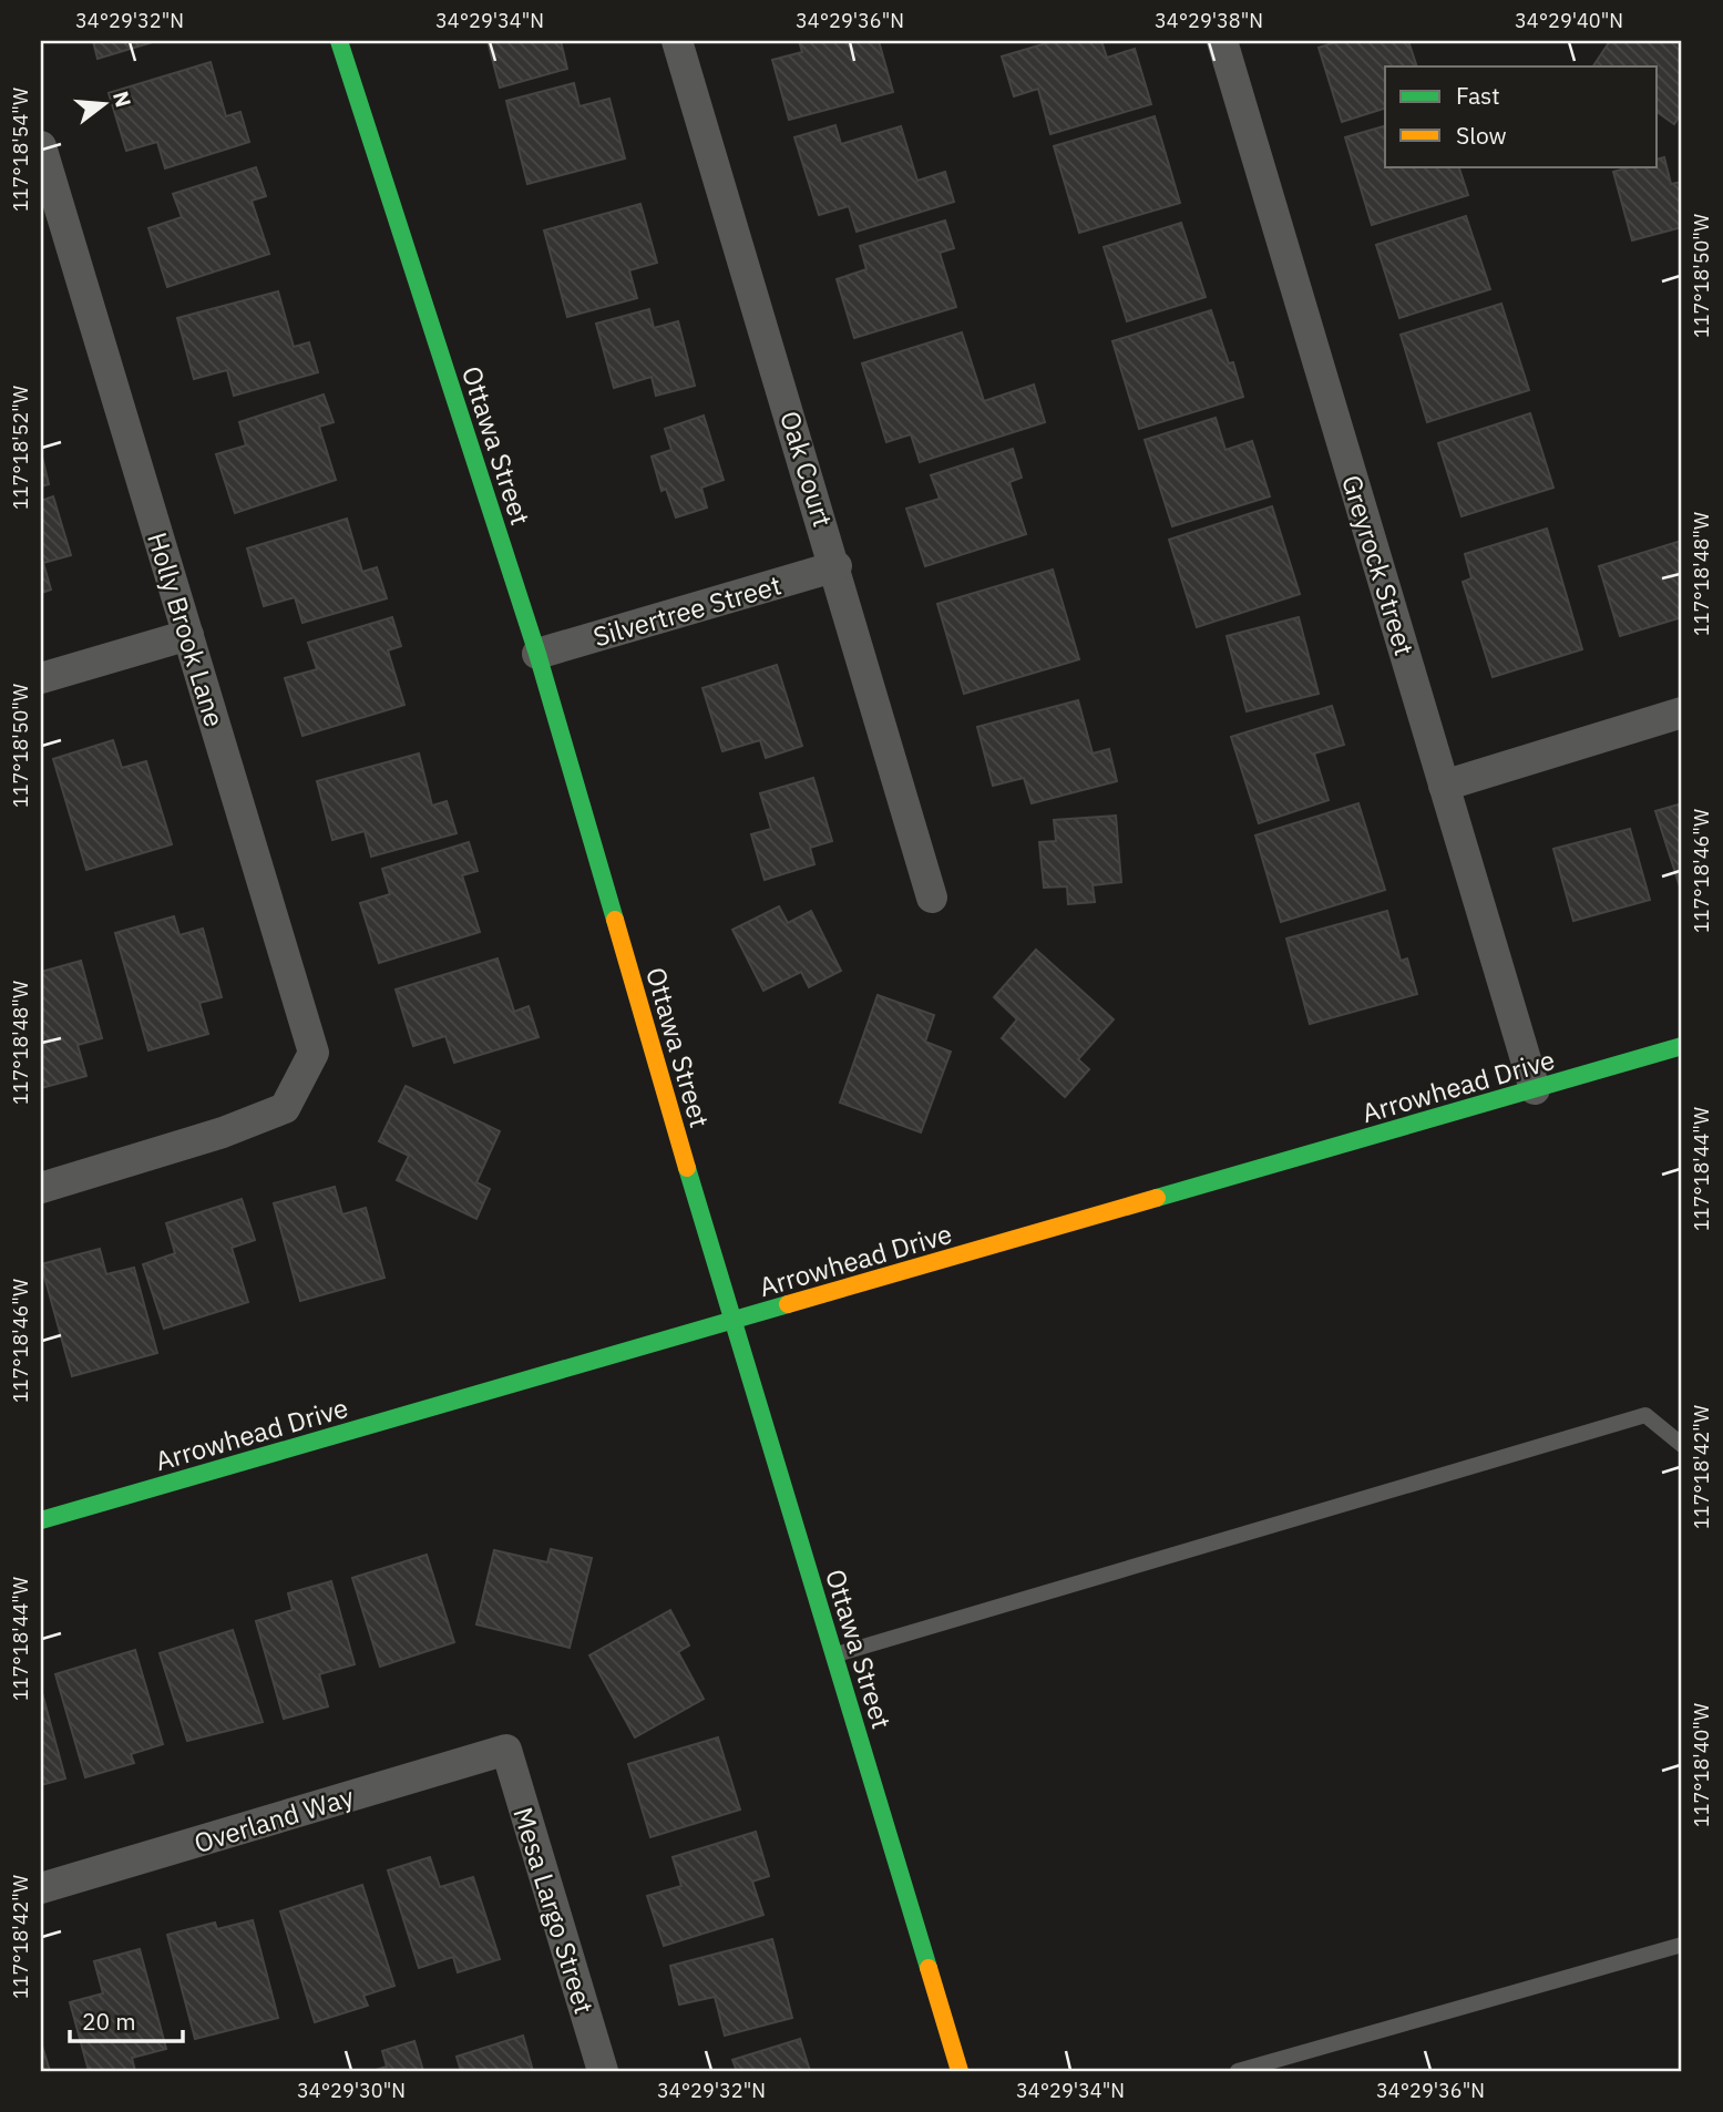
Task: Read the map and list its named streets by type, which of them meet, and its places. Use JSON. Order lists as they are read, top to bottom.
{
  "streets": {
    "street": [
      "Ottawa Street",
      "Oak Court",
      "Greyrock Street",
      "Silvertree Street",
      "Holly Brook Lane",
      "Arrowhead Drive",
      "Overland Way",
      "Mesa Largo Street"
    ]
  },
  "crossings": [
    ["Ottawa Street", "Silvertree Street"],
    ["Ottawa Street", "Arrowhead Drive"],
    ["Oak Court", "Silvertree Street"],
    ["Greyrock Street", "Arrowhead Drive"],
    ["Overland Way", "Mesa Largo Street"]
  ],
  "legend": ["Fast", "Slow"],
  "scale_bar": "20 m",
  "north": "right",
  "coordinates": [
    "34°29'32\"N",
    "34°29'34\"N",
    "34°29'36\"N",
    "34°29'38\"N",
    "34°29'40\"N",
    "117°18'54\"W",
    "117°18'50\"W",
    "117°18'52\"W",
    "117°18'48\"W",
    "117°18'46\"W",
    "117°18'44\"W",
    "117°18'42\"W",
    "117°18'40\"W",
    "34°29'30\"N"
  ]
}
